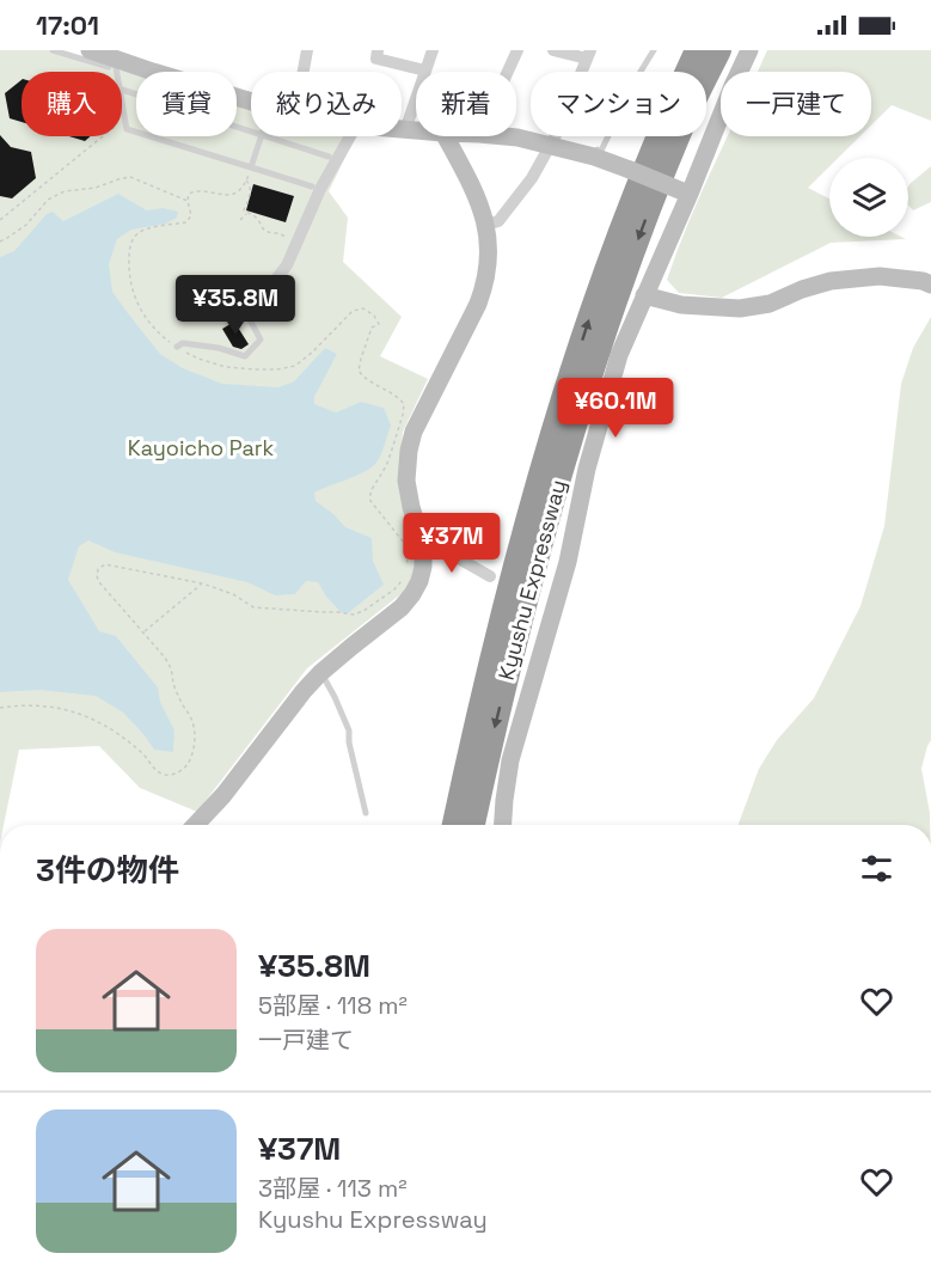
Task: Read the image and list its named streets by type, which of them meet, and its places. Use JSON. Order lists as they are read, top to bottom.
{
  "streets": {
    "highway": ["Kyushu Expressway"]
  },
  "parks": ["Kayoicho Park"],
  "page": {
    "status": "17:01",
    "chip": [
      "購入",
      "賃貸",
      "絞り込み",
      "新着",
      "マンション",
      "一戸建て"
    ],
    "price": ["¥35.8M", "¥60.1M", "¥37M"],
    "heading": "3件の物件",
    "list": [
      {
        "name": "¥35.8M",
        "note": "5部屋 · 118 m² · 一戸建て"
      },
      {
        "name": "¥37M",
        "note": "3部屋 · 113 m² · Kyushu Expressway"
      }
    ]
  }
}
